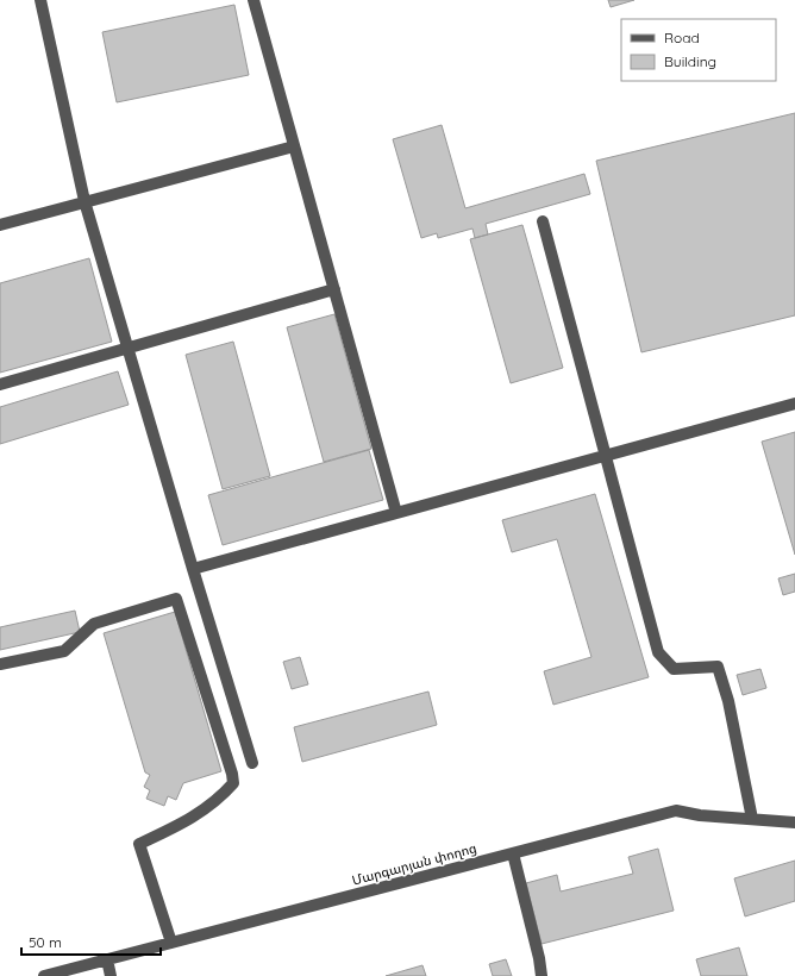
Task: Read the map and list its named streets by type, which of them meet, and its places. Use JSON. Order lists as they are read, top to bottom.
{
  "streets": {
    "street": ["Մարգարյան փողոց"]
  },
  "legend": ["Road", "Building"],
  "scale_bar": "50 m"
}
